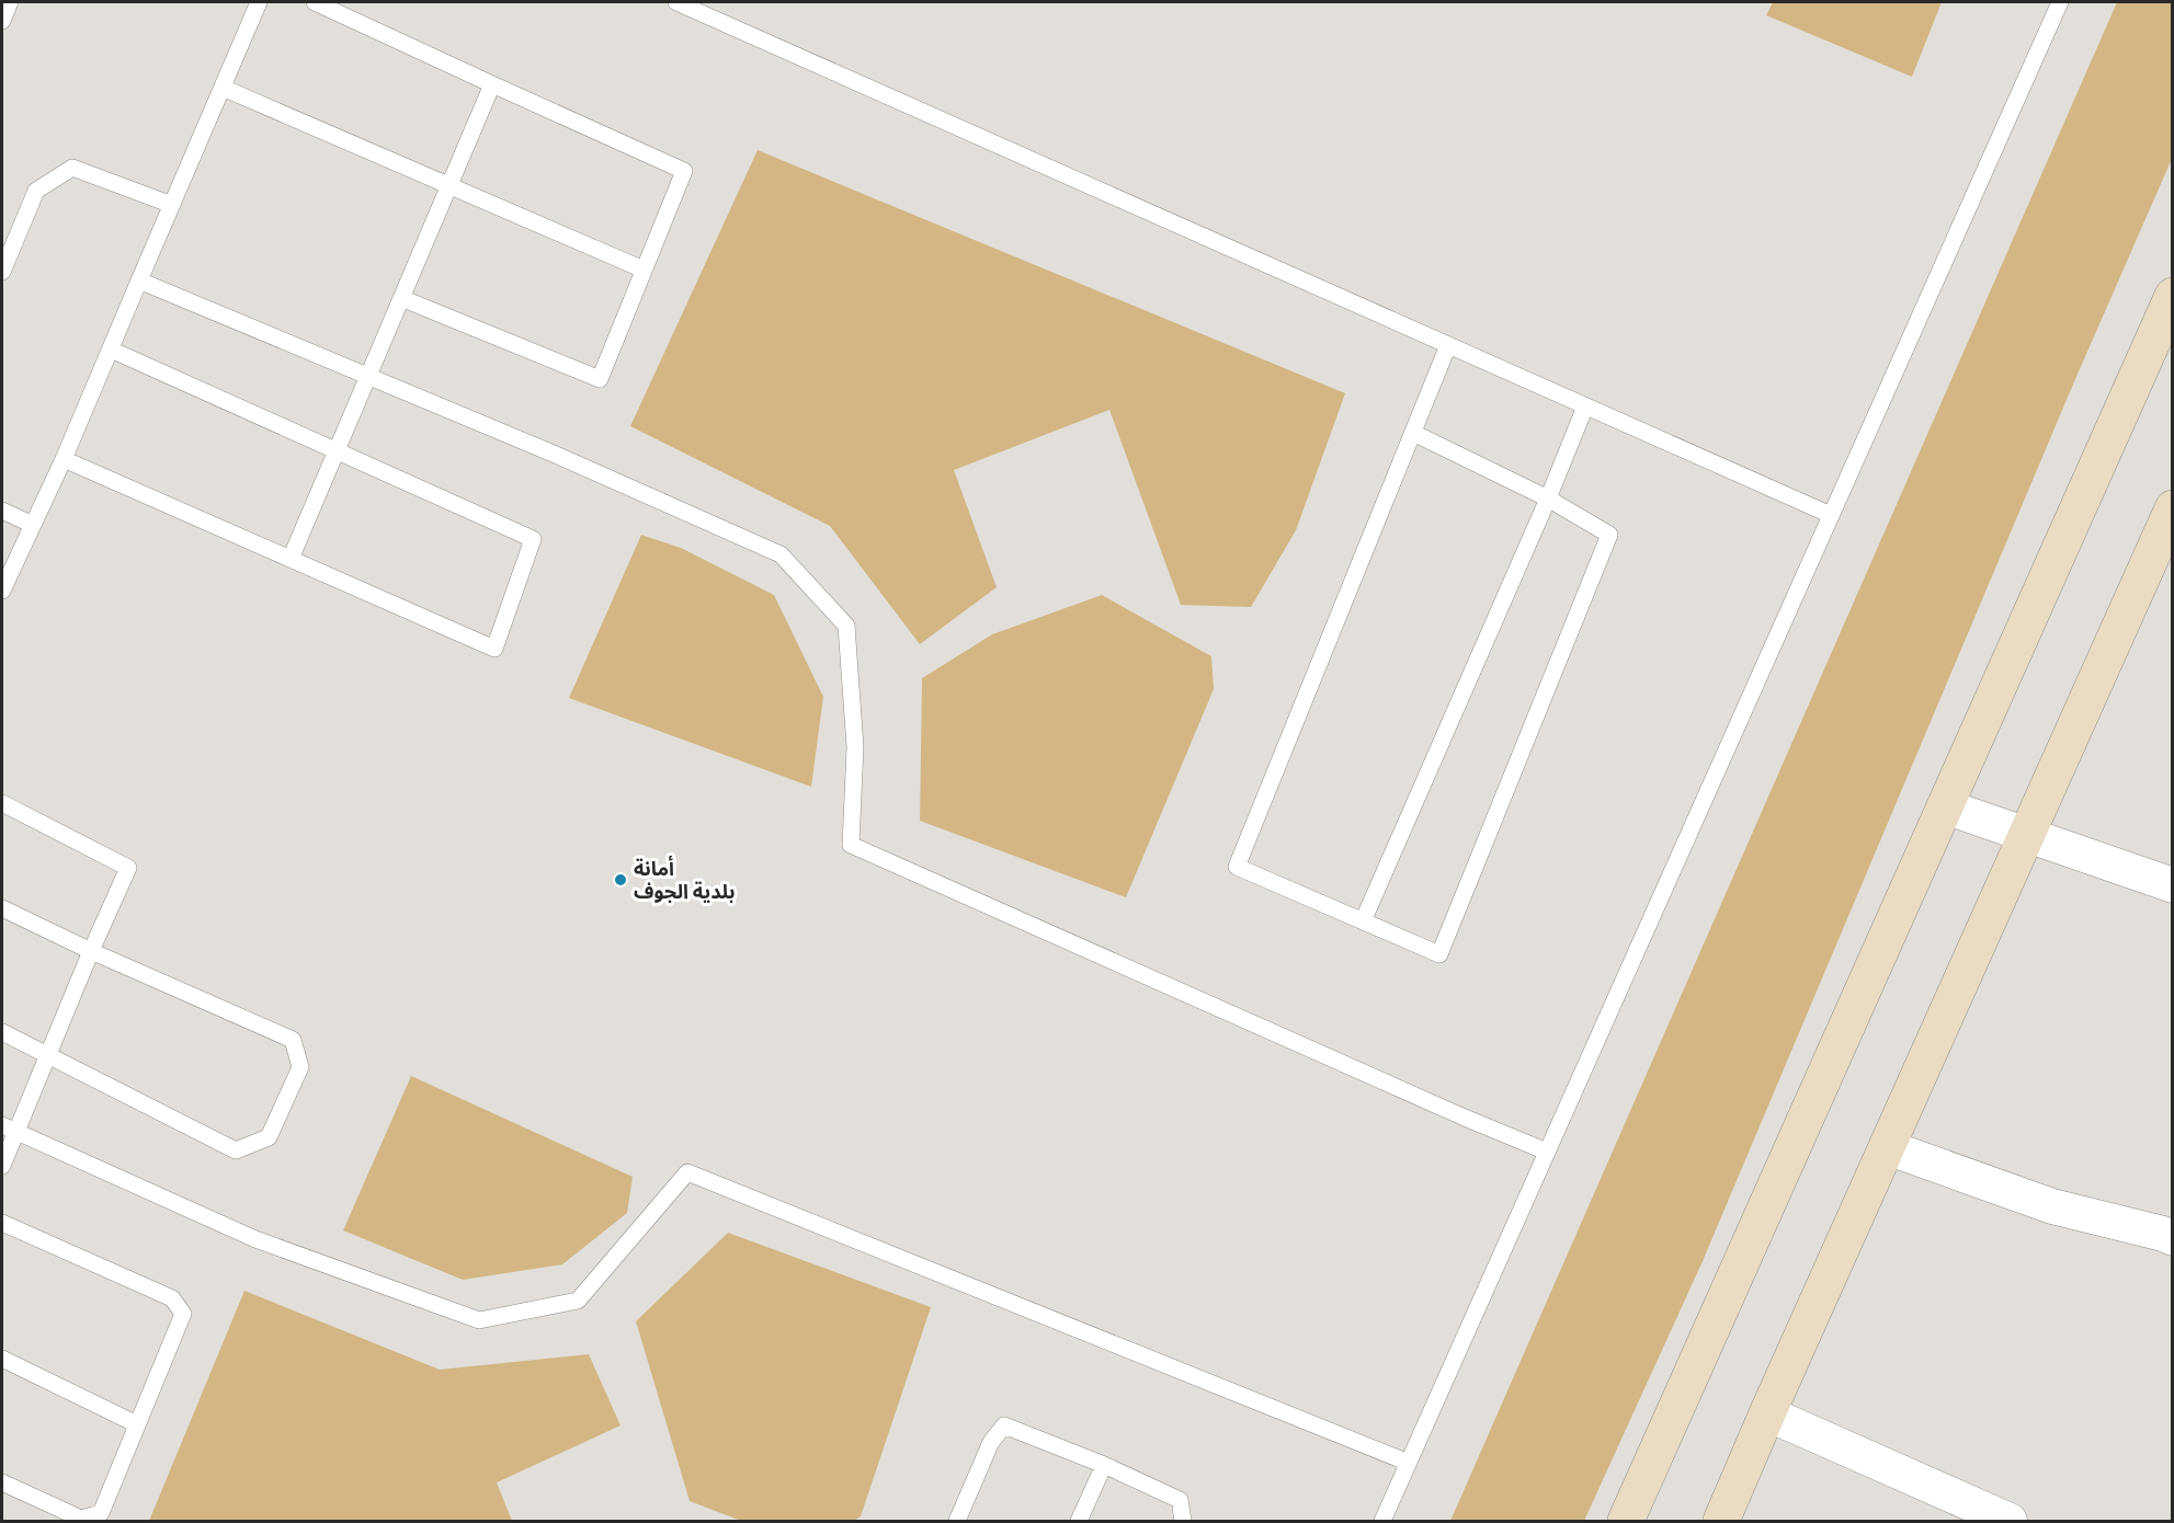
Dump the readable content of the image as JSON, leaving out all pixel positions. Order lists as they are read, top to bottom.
{
  "places": ["أمانة بلدية الجوف"]
}
